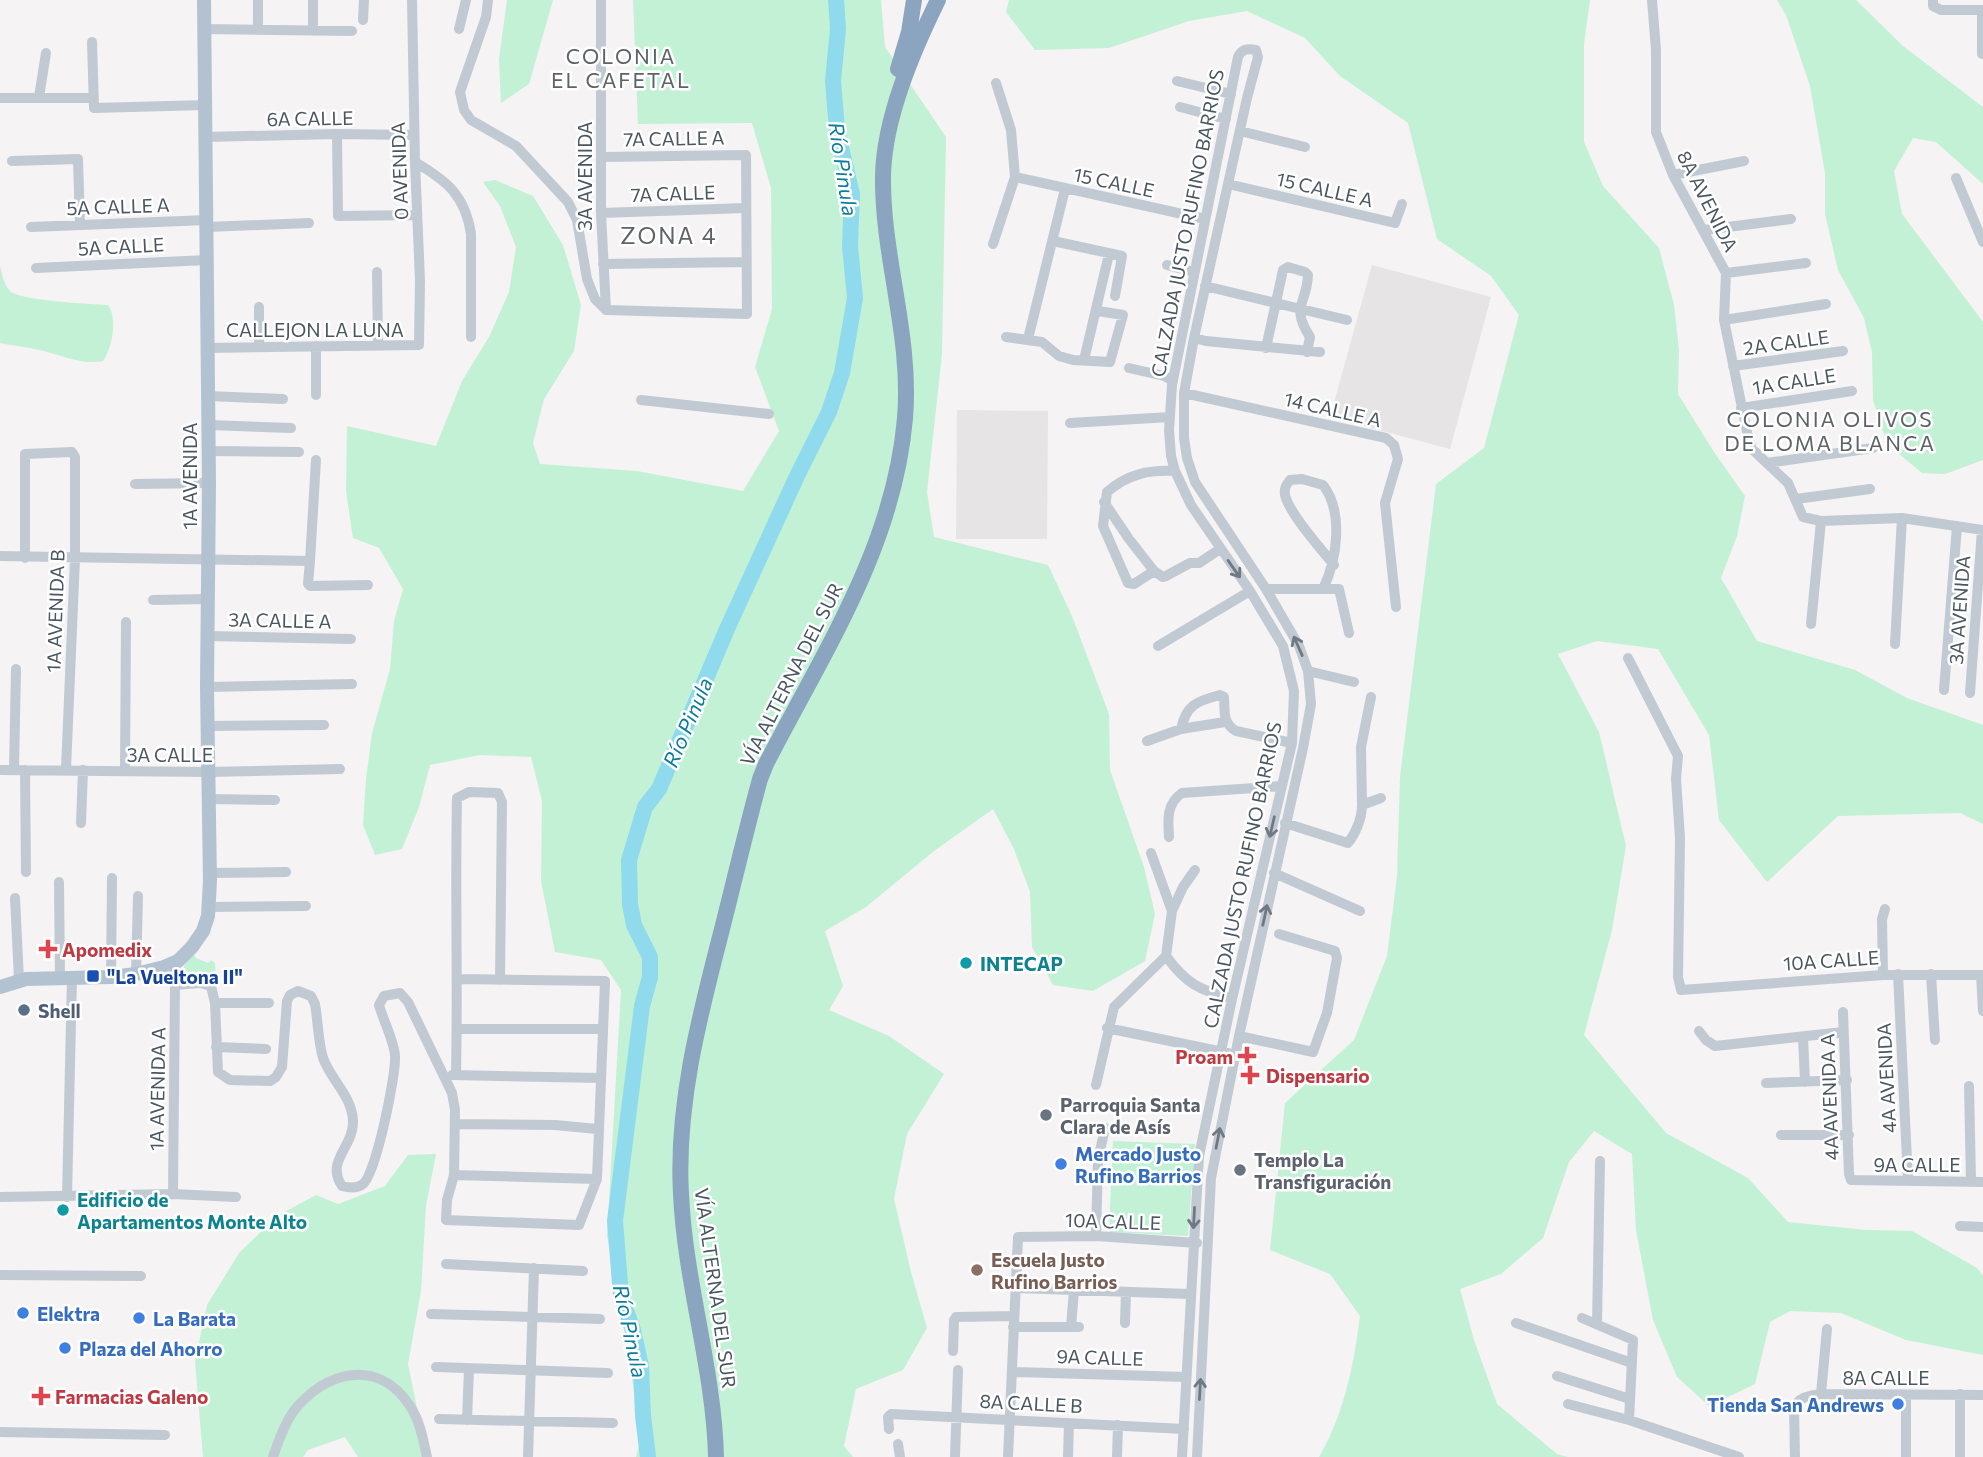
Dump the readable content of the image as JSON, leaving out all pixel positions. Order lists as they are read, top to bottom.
{
  "streets": {
    "highway": ["VÍA ALTERNA DEL SUR"],
    "main road": ["1A AVENIDA"],
    "street": [
      "6A CALLE",
      "7A CALLE A",
      "0 AVENIDA",
      "3A AVENIDA",
      "15 CALLE",
      "15 CALLE A",
      "7A CALLE",
      "8A AVENIDA",
      "5A CALLE A",
      "CALZADA JUSTO RUFINO BARRIOS",
      "5A CALLE",
      "CALLEJON LA LUNA",
      "2A CALLE",
      "1A CALLE",
      "14 CALLE A",
      "1A AVENIDA B",
      "3A CALLE A",
      "3A CALLE",
      "10A CALLE",
      "4A AVENIDA",
      "1A AVENIDA A",
      "4A AVENIDA A",
      "9A CALLE",
      "8A CALLE",
      "8A CALLE B"
    ]
  },
  "crossings": [
    ["6A CALLE", "0 AVENIDA"],
    ["6A CALLE", "1A AVENIDA"],
    ["7A CALLE A", "3A AVENIDA"],
    ["7A CALLE A", "7A CALLE"],
    ["0 AVENIDA", "CALLEJON LA LUNA"],
    ["3A AVENIDA", "7A CALLE"],
    ["15 CALLE", "CALZADA JUSTO RUFINO BARRIOS"],
    ["15 CALLE A", "CALZADA JUSTO RUFINO BARRIOS"],
    ["8A AVENIDA", "2A CALLE"],
    ["8A AVENIDA", "1A CALLE"],
    ["5A CALLE A", "1A AVENIDA"],
    ["CALZADA JUSTO RUFINO BARRIOS", "14 CALLE A"],
    ["CALZADA JUSTO RUFINO BARRIOS", "10A CALLE"],
    ["CALZADA JUSTO RUFINO BARRIOS", "9A CALLE"],
    ["CALZADA JUSTO RUFINO BARRIOS", "8A CALLE B"],
    ["5A CALLE", "1A AVENIDA"],
    ["CALLEJON LA LUNA", "1A AVENIDA"],
    ["1A AVENIDA", "3A CALLE A"],
    ["1A AVENIDA", "3A CALLE"],
    ["1A AVENIDA B", "3A CALLE"],
    ["10A CALLE", "4A AVENIDA"],
    ["4A AVENIDA", "9A CALLE"],
    ["4A AVENIDA A", "9A CALLE"]
  ],
  "districts": ["COLONIA EL CAFETAL", "ZONA 4", "COLONIA OLIVOS DE LOMA BLANCA"],
  "water": ["Río Pinula"],
  "places": {
    "health": [
      "Apomedix",
      "Proam",
      "Dispensario",
      "Farmacias Galeno"
    ],
    "other": [
      "INTECAP",
      "Shell",
      "Parroquia Santa Clara de Asís",
      "Mercado Justo Rufino Barrios",
      "Templo La Transfiguración",
      "Edificio de Apartamentos Monte Alto",
      "Escuela Justo Rufino Barrios",
      "Elektra",
      "La Barata",
      "Plaza del Ahorro",
      "Tienda San Andrews"
    ],
    "transit": ["\"La Vueltona II\""]
  }
}
